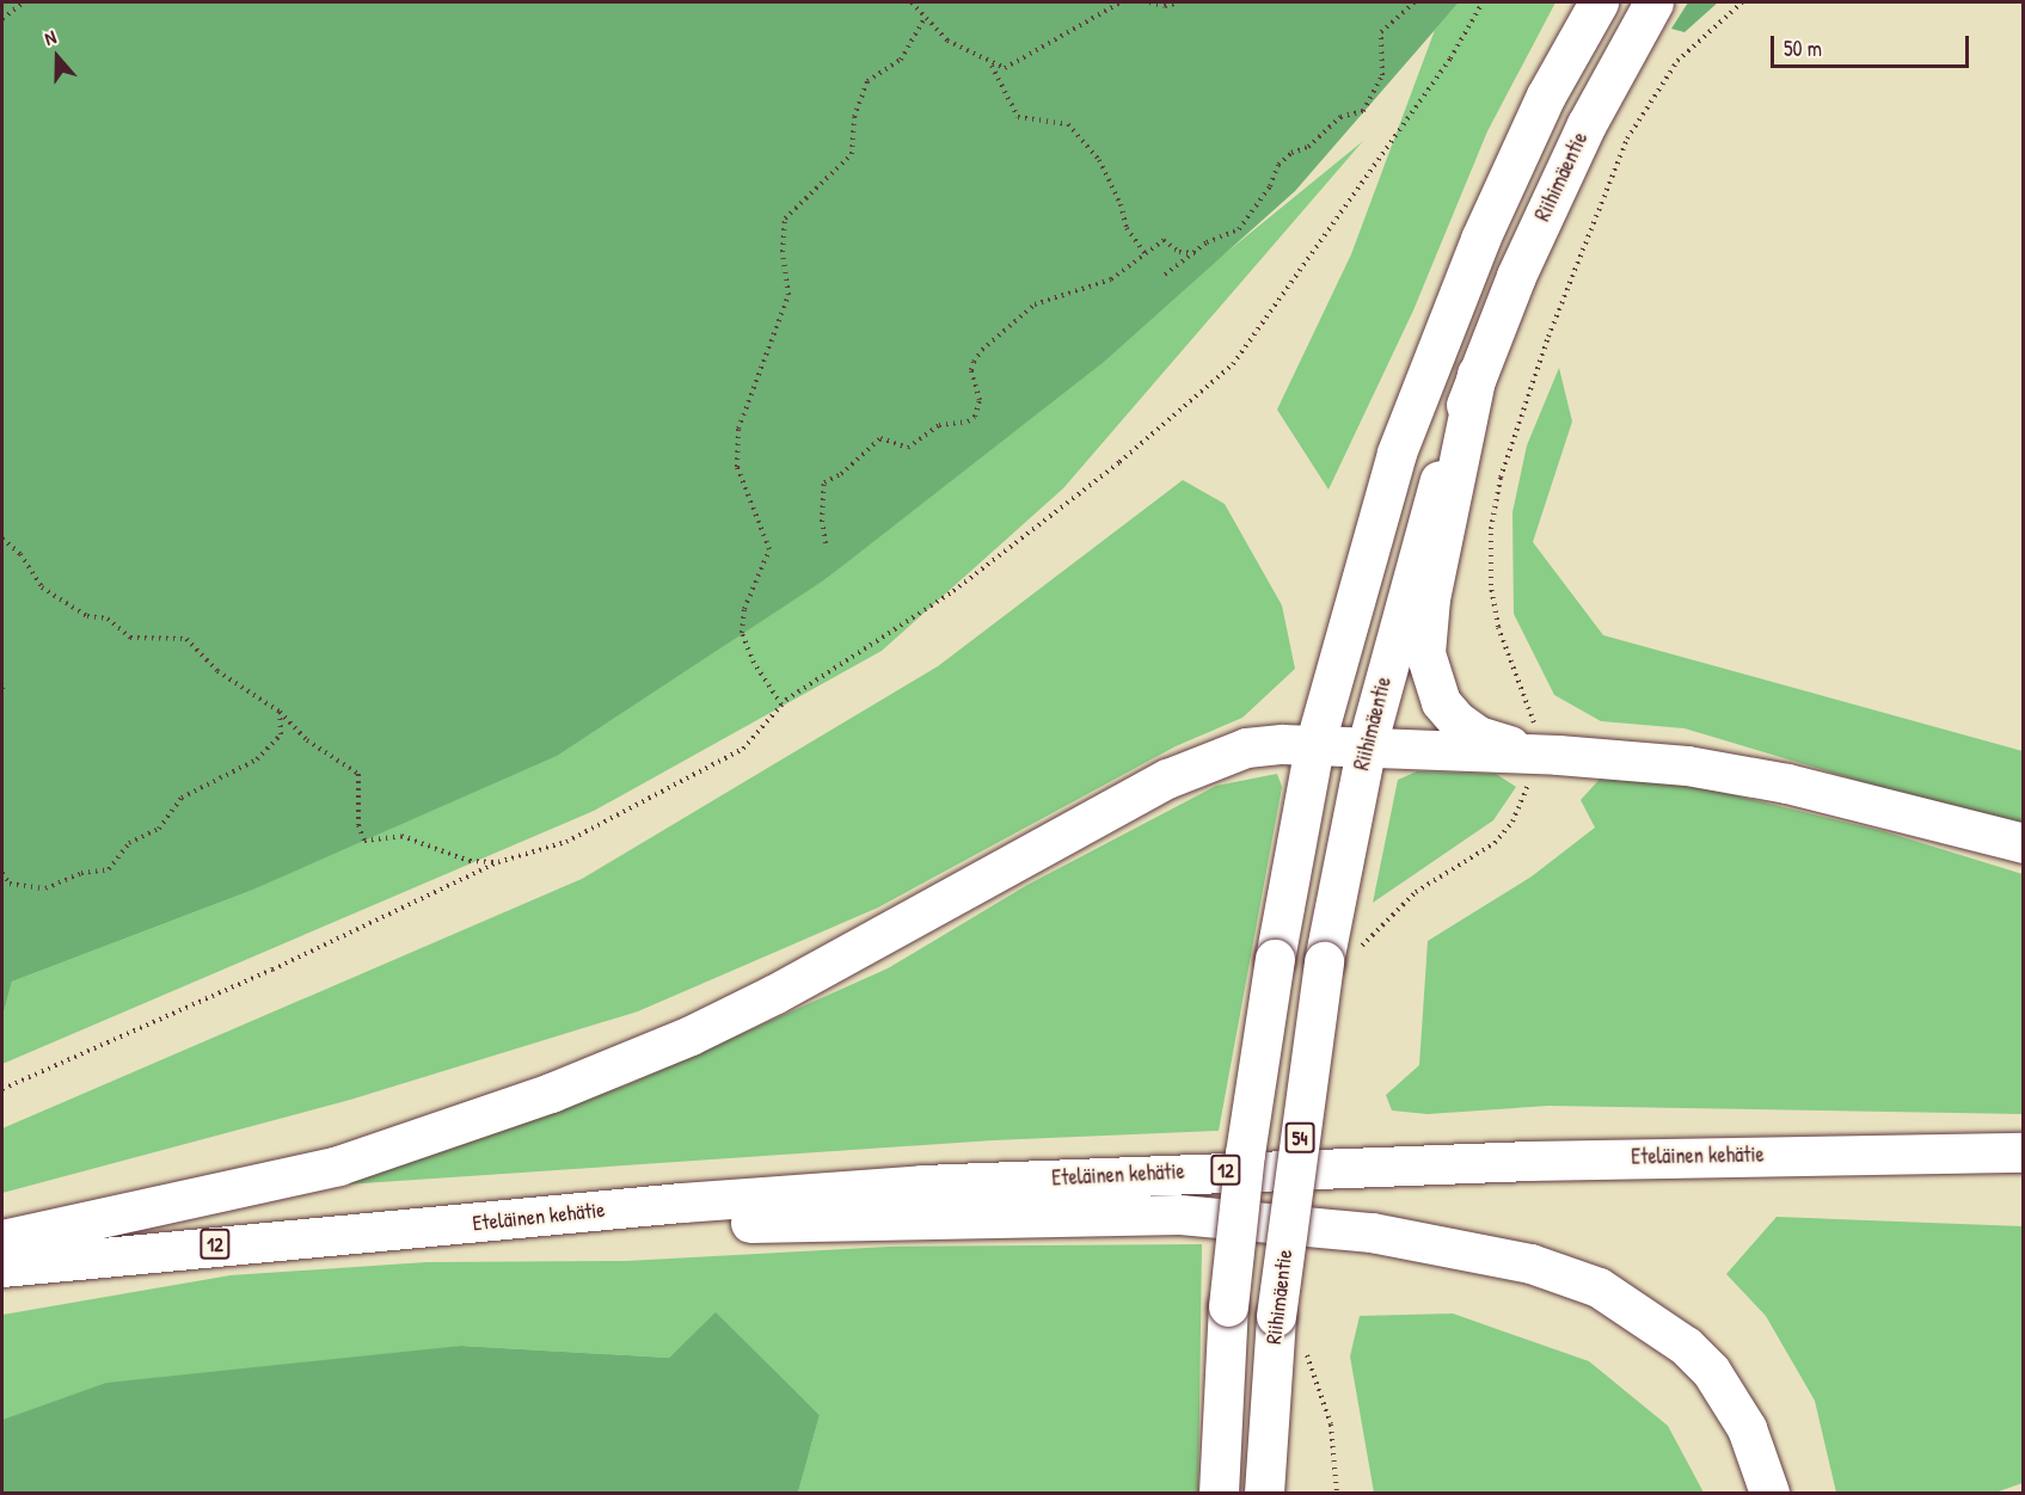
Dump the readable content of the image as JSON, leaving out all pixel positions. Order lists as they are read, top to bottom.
{
  "streets": {
    "main road": [
      "Riihimäentie",
      "54",
      "Eteläinen kehätie",
      "12"
    ]
  },
  "crossings": [
    ["Eteläinen kehätie", "12"]
  ],
  "scale_bar": "50 m",
  "north": "top"
}
